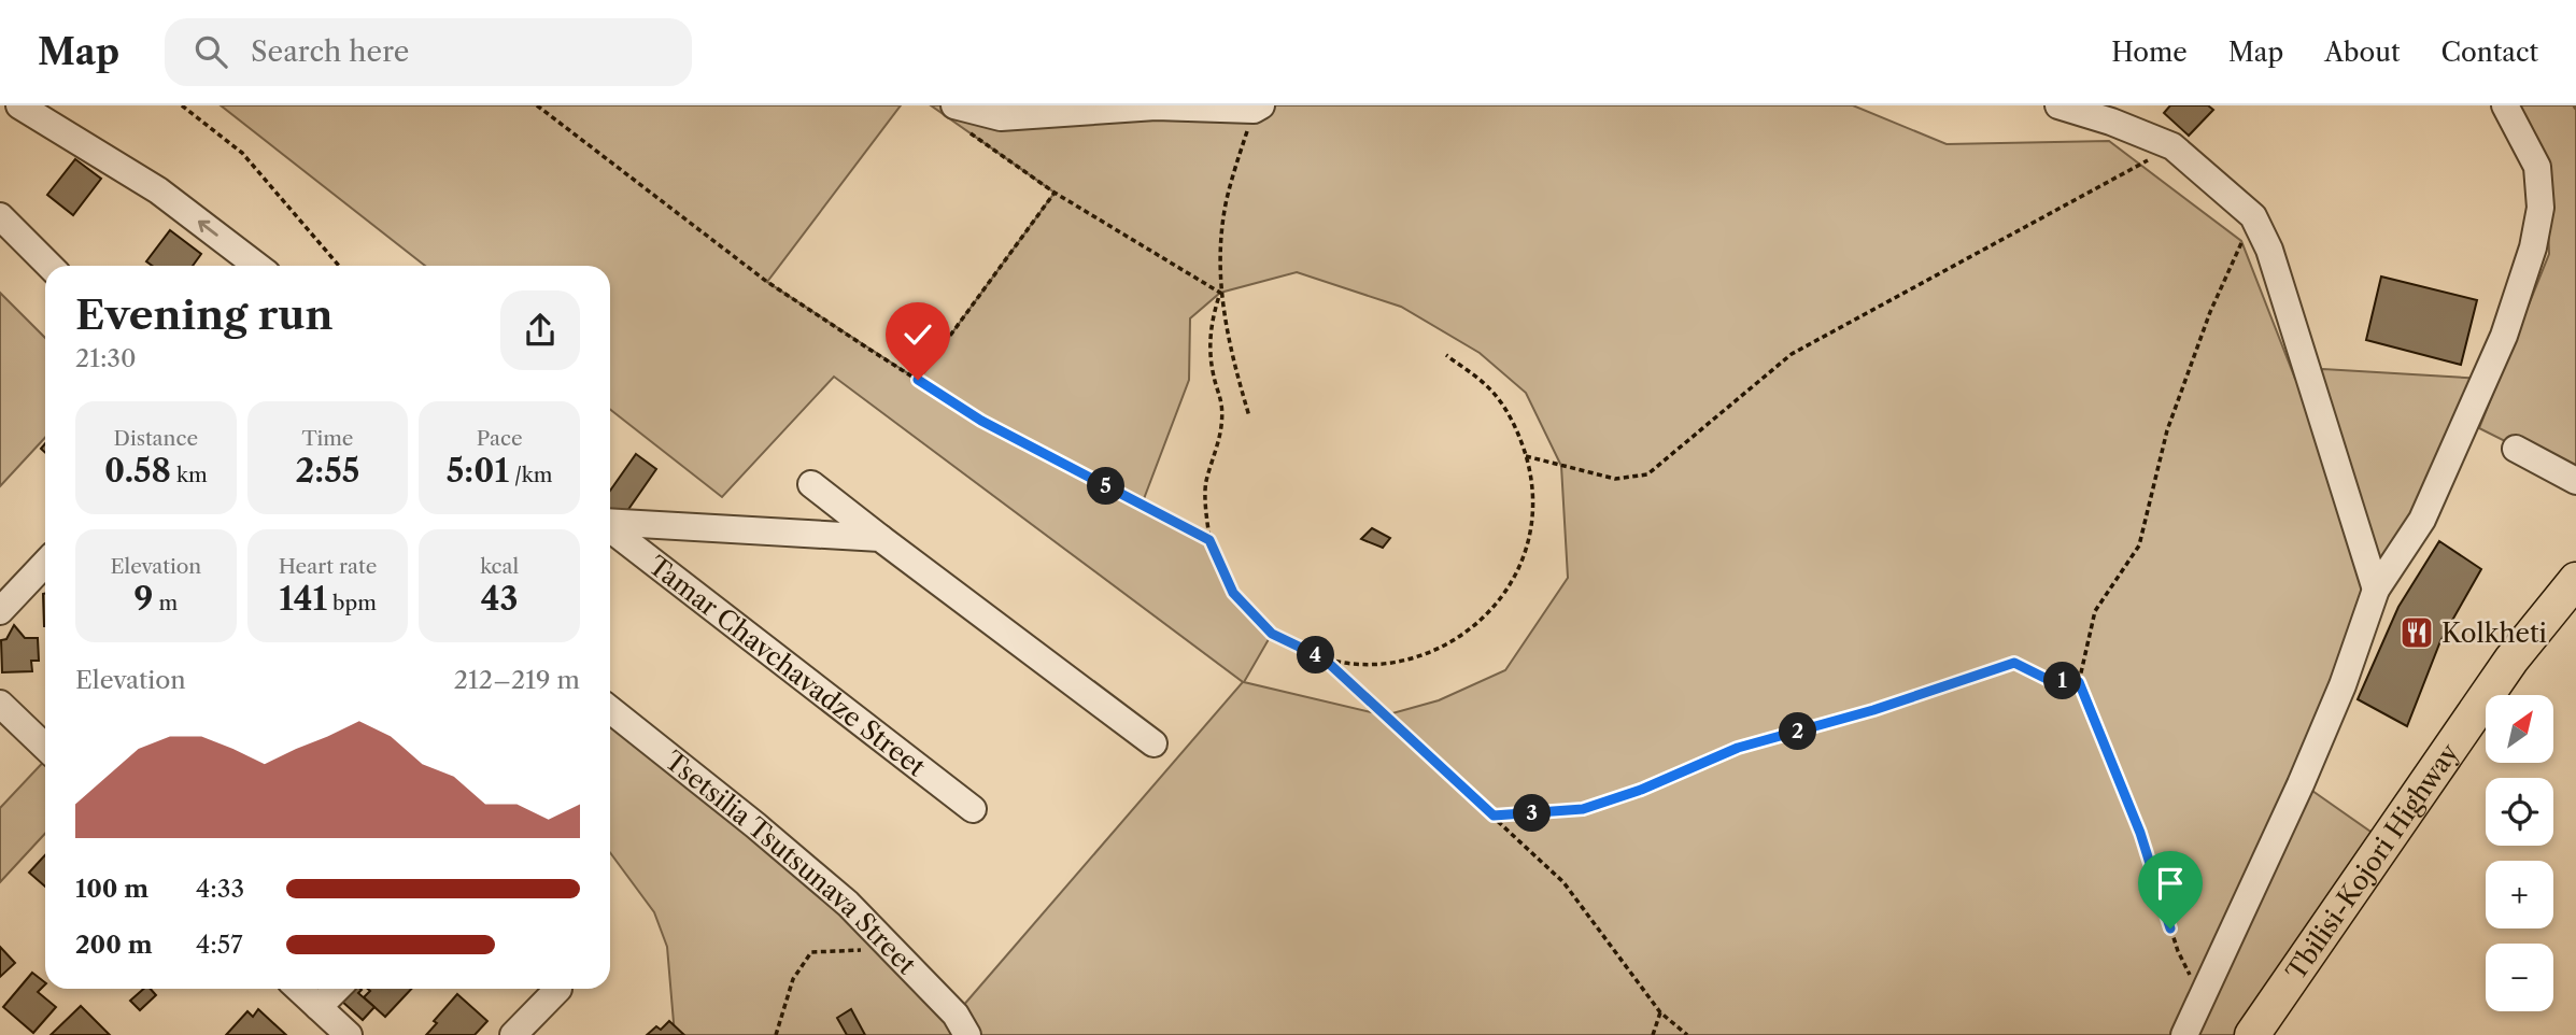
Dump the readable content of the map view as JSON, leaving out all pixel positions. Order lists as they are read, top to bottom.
{
  "streets": {
    "main road": ["Tbilisi-Kojori Highway"],
    "street": ["Tamar Chavchavadze Street", "Tsetsilia Tsutsunava Street"]
  },
  "places": {
    "restaurant": ["Kolkheti"]
  },
  "north": "top right",
  "page": {
    "header": "Map",
    "search": "Search here",
    "nav": [
      "Home",
      "Map",
      "About",
      "Contact"
    ],
    "heading": ["Evening run", "21:30"],
    "stats": [
      ["Distance", "0.58 km"],
      ["Time", "2:55"],
      ["Pace", "5:01 /km"],
      ["Elevation", "9 m"],
      ["Heart rate", "141 bpm"],
      ["kcal", "43"]
    ],
    "pins": [
      "5",
      "4",
      "1",
      "2",
      "3"
    ],
    "chart": ["Elevation", "212–219 m"],
    "map_buttons": ["+", "−"],
    "list": [
      {
        "name": "100 m",
        "note": "4:33"
      },
      {
        "name": "200 m",
        "note": "4:57"
      }
    ]
  }
}
